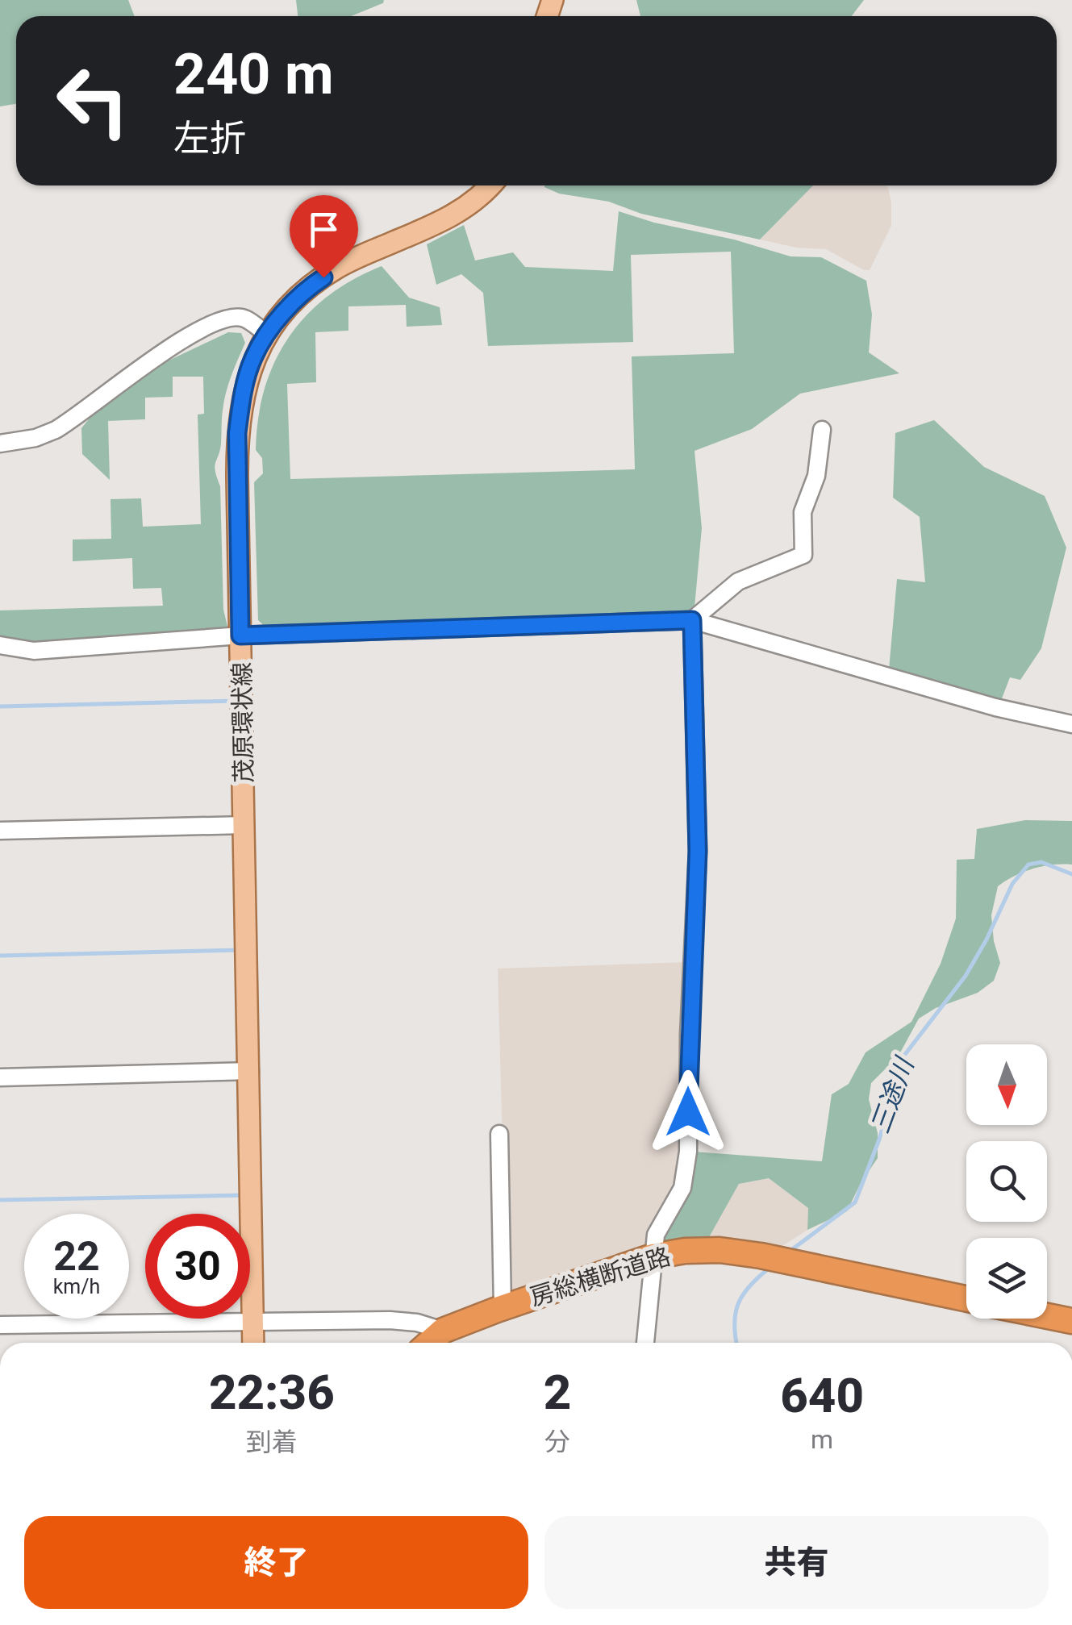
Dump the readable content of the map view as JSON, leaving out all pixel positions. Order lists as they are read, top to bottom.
{
  "streets": {
    "highway": ["房総横断道路"],
    "main road": ["茂原環状線"]
  },
  "water": ["三途川"],
  "north": "bottom",
  "page": {
    "turn": ["240 m", "左折"],
    "speed": "22 km/h",
    "limit": "30",
    "eta": [
      "22:36",
      "到着",
      "2",
      "分",
      "640",
      "m"
    ],
    "buttons": ["終了", "共有"]
  }
}
